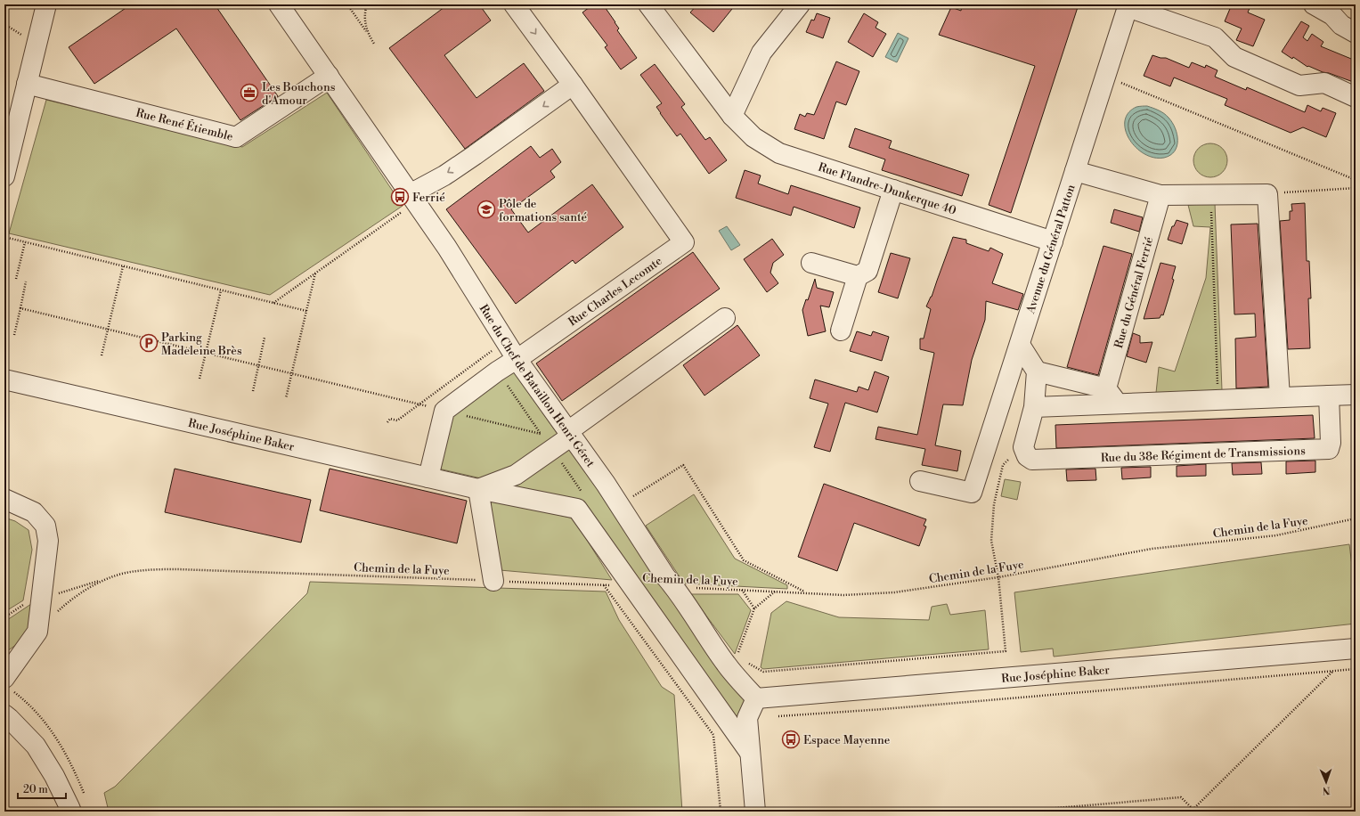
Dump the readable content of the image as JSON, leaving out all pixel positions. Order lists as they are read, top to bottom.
{
  "streets": {
    "street": [
      "Rue René Étiemble",
      "Rue Flandre-Dunkerque 40",
      "Avenue du Général Patton",
      "Rue Charles Lecomte",
      "Rue du Général Ferrié",
      "Rue du Chef de Bataillon Henri Géret",
      "Rue Joséphine Baker",
      "Rue du 38e Régiment de Transmissions"
    ],
    "path": ["Chemin de la Fuye"]
  },
  "crossings": [
    ["Rue René Étiemble", "Rue du Chef de Bataillon Henri Géret"],
    ["Rue Flandre-Dunkerque 40", "Avenue du Général Patton"],
    ["Rue Charles Lecomte", "Rue du Chef de Bataillon Henri Géret"],
    ["Rue du Chef de Bataillon Henri Géret", "Rue Joséphine Baker"],
    ["Rue du Chef de Bataillon Henri Géret", "Chemin de la Fuye"],
    ["Rue Joséphine Baker", "Chemin de la Fuye"]
  ],
  "places": {
    "office": ["Les Bouchons d'Amour"],
    "bus stop": ["Ferrié", "Espace Mayenne"],
    "school or university": ["Pôle de formations santé"],
    "parking": ["Parking Madeleine Brès"]
  },
  "scale_bar": "20 m",
  "north": "bottom"
}
